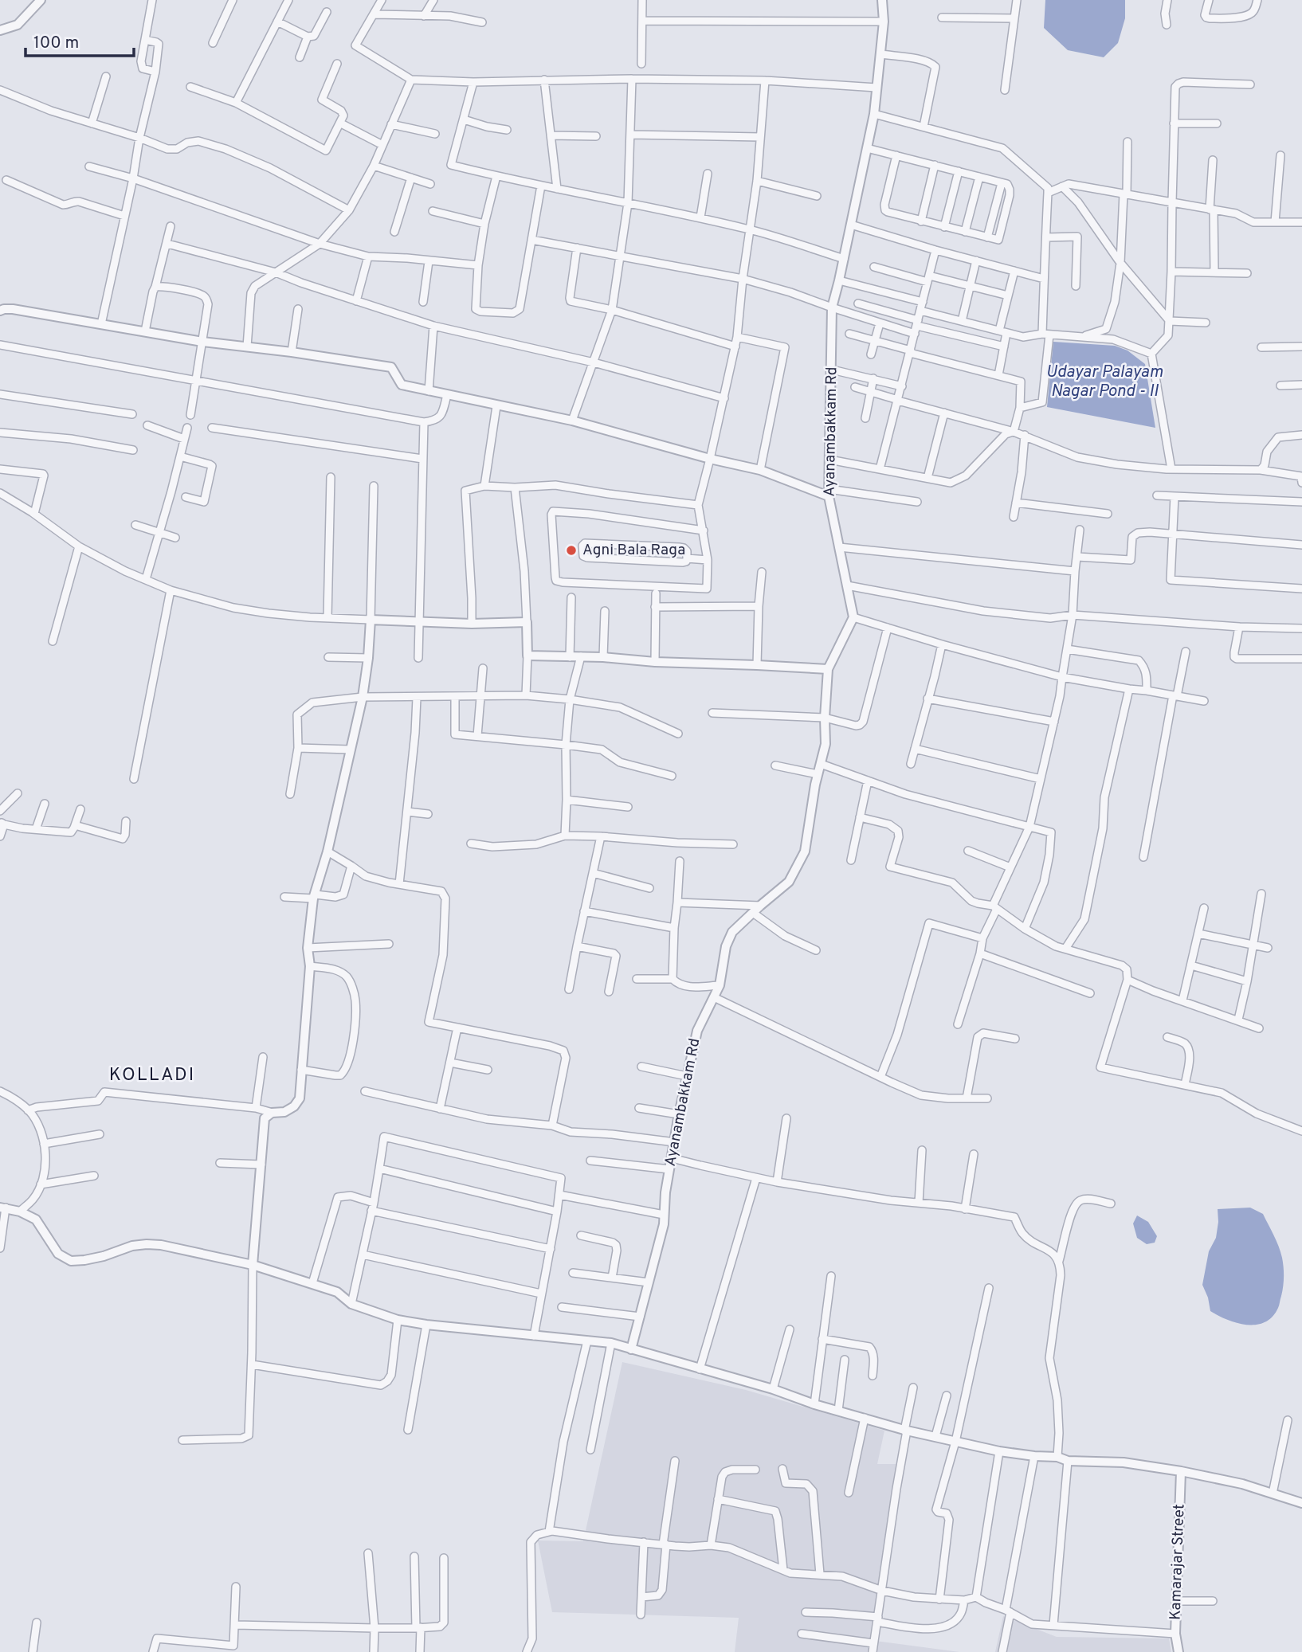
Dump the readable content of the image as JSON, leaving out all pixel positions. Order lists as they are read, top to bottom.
{
  "streets": {
    "street": ["Ayanambakkam Rd", "Kamarajar Street"]
  },
  "districts": ["KOLLADI"],
  "water": ["Udayar Palayam Nagar Pond - II"],
  "places": ["Agni Bala Raga"],
  "scale_bar": "100 m"
}
